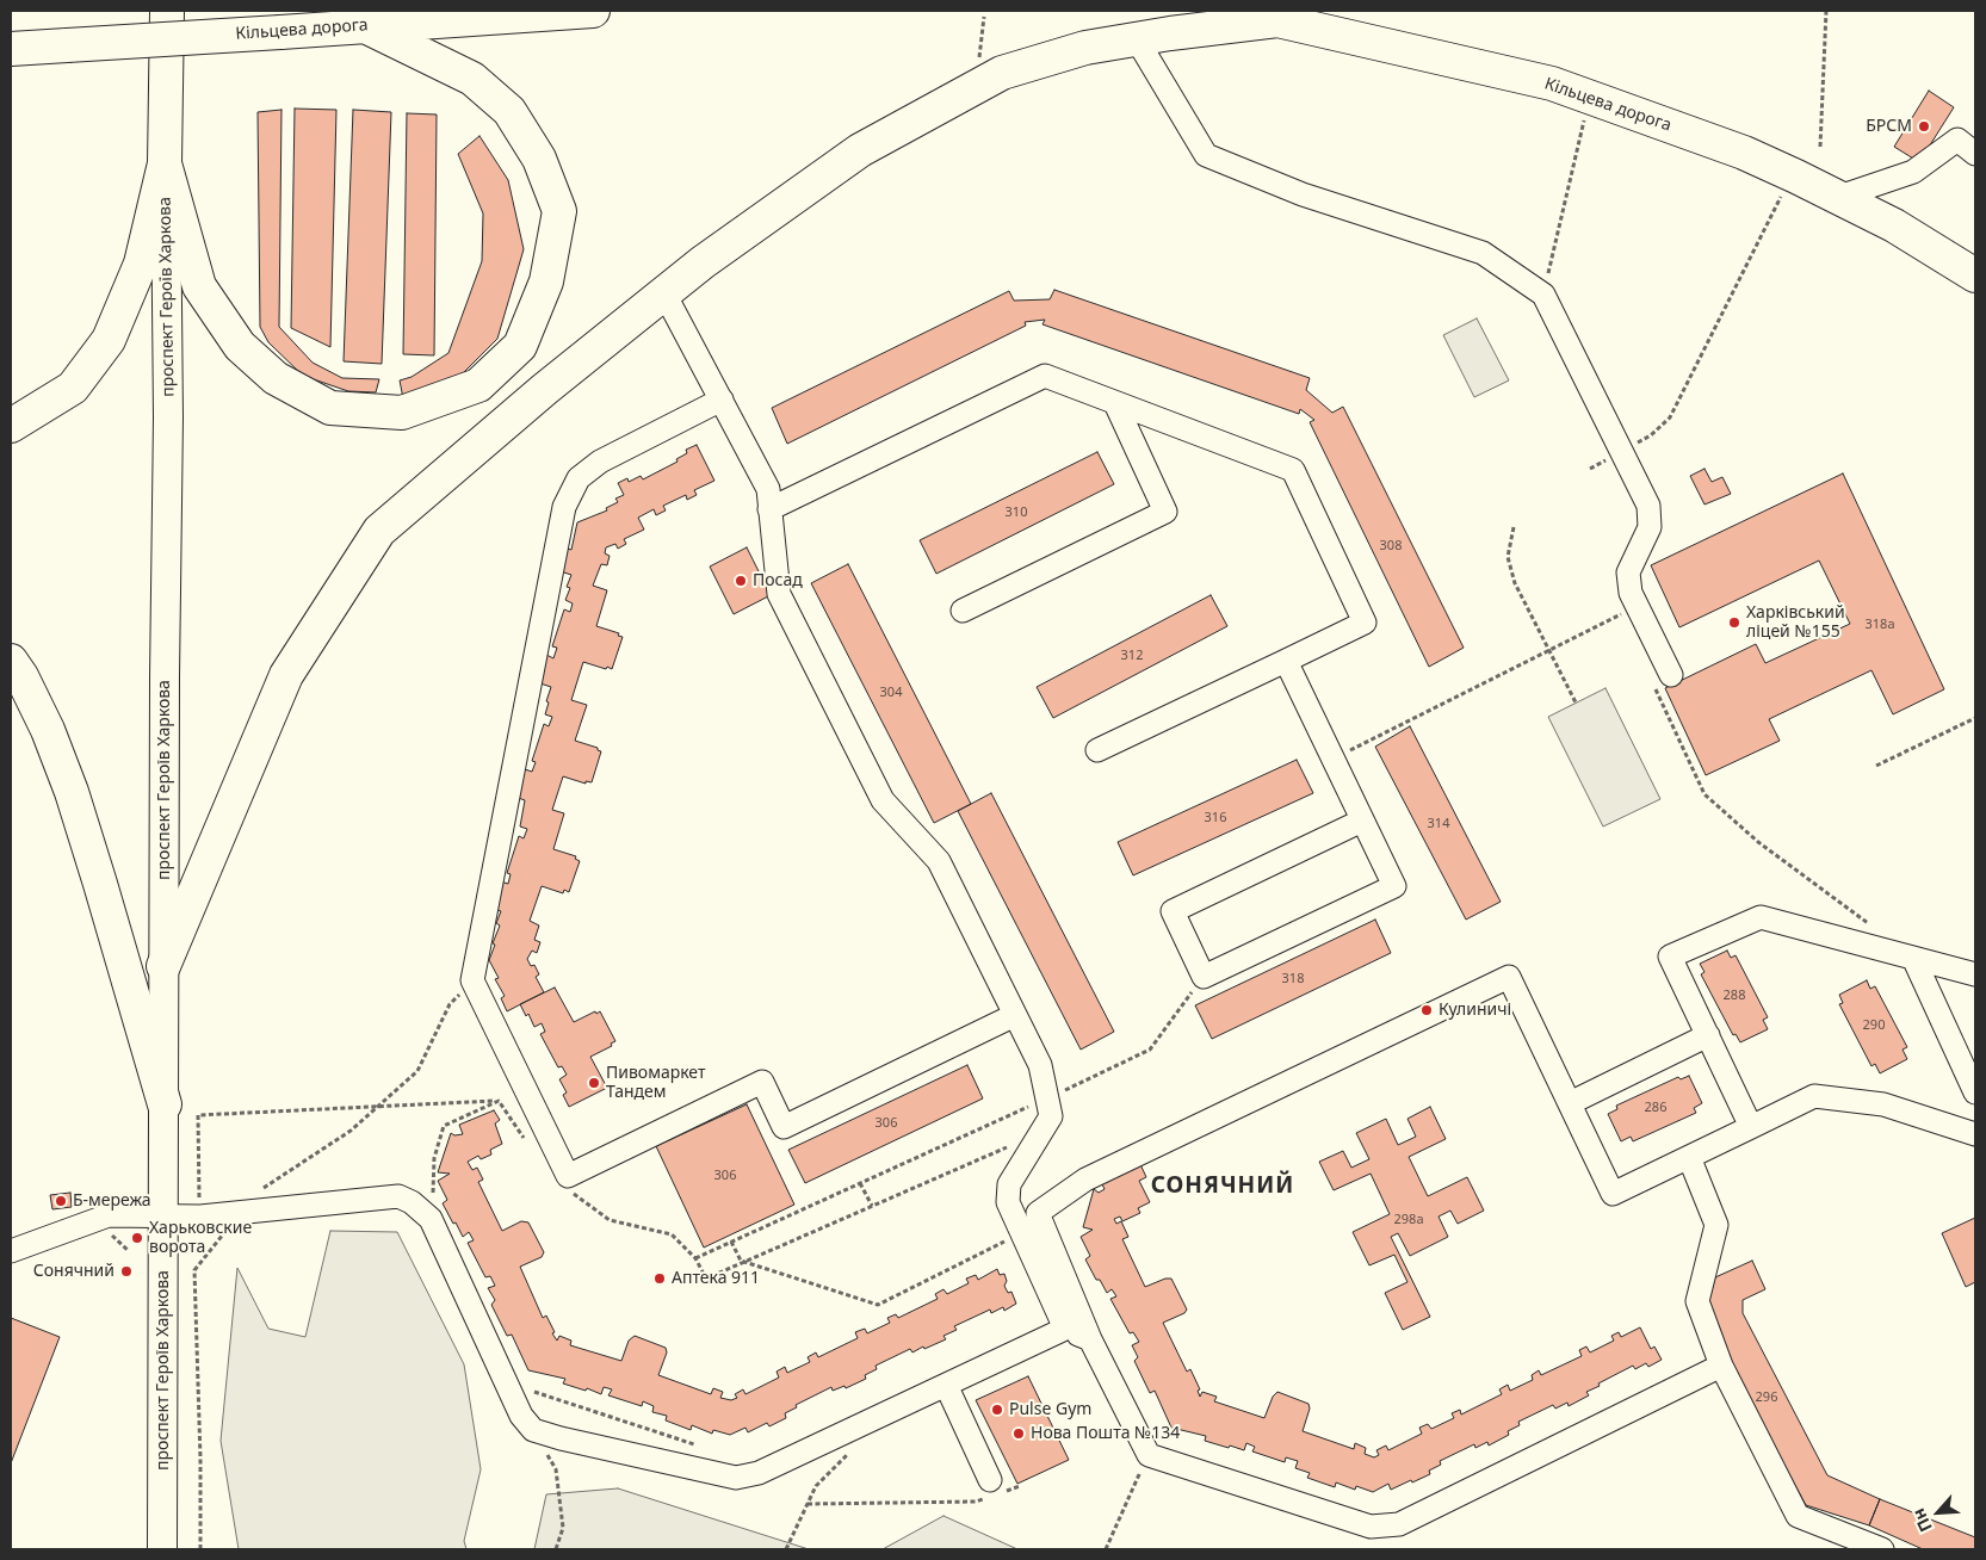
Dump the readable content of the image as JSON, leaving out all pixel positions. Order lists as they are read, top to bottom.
{
  "streets": {
    "highway": ["Кільцева дорога", "проспект Героїв Харкова"]
  },
  "districts": ["СОНЯЧНИЙ"],
  "places": [
    "БРСМ",
    "Посад",
    "Харківський ліцей №155",
    "Кулиничі",
    "Пивомаркет Тандем",
    "Б-мережа",
    "Харьковские ворота",
    "Сонячний",
    "Аптека 911",
    "Pulse Gym",
    "Нова Пошта №134"
  ],
  "house_numbers": [
    "310",
    "308",
    "318а",
    "312",
    "304",
    "316",
    "314",
    "318",
    "288",
    "290",
    "286",
    "306",
    "306",
    "298а",
    "296"
  ],
  "north": "bottom left"
}
